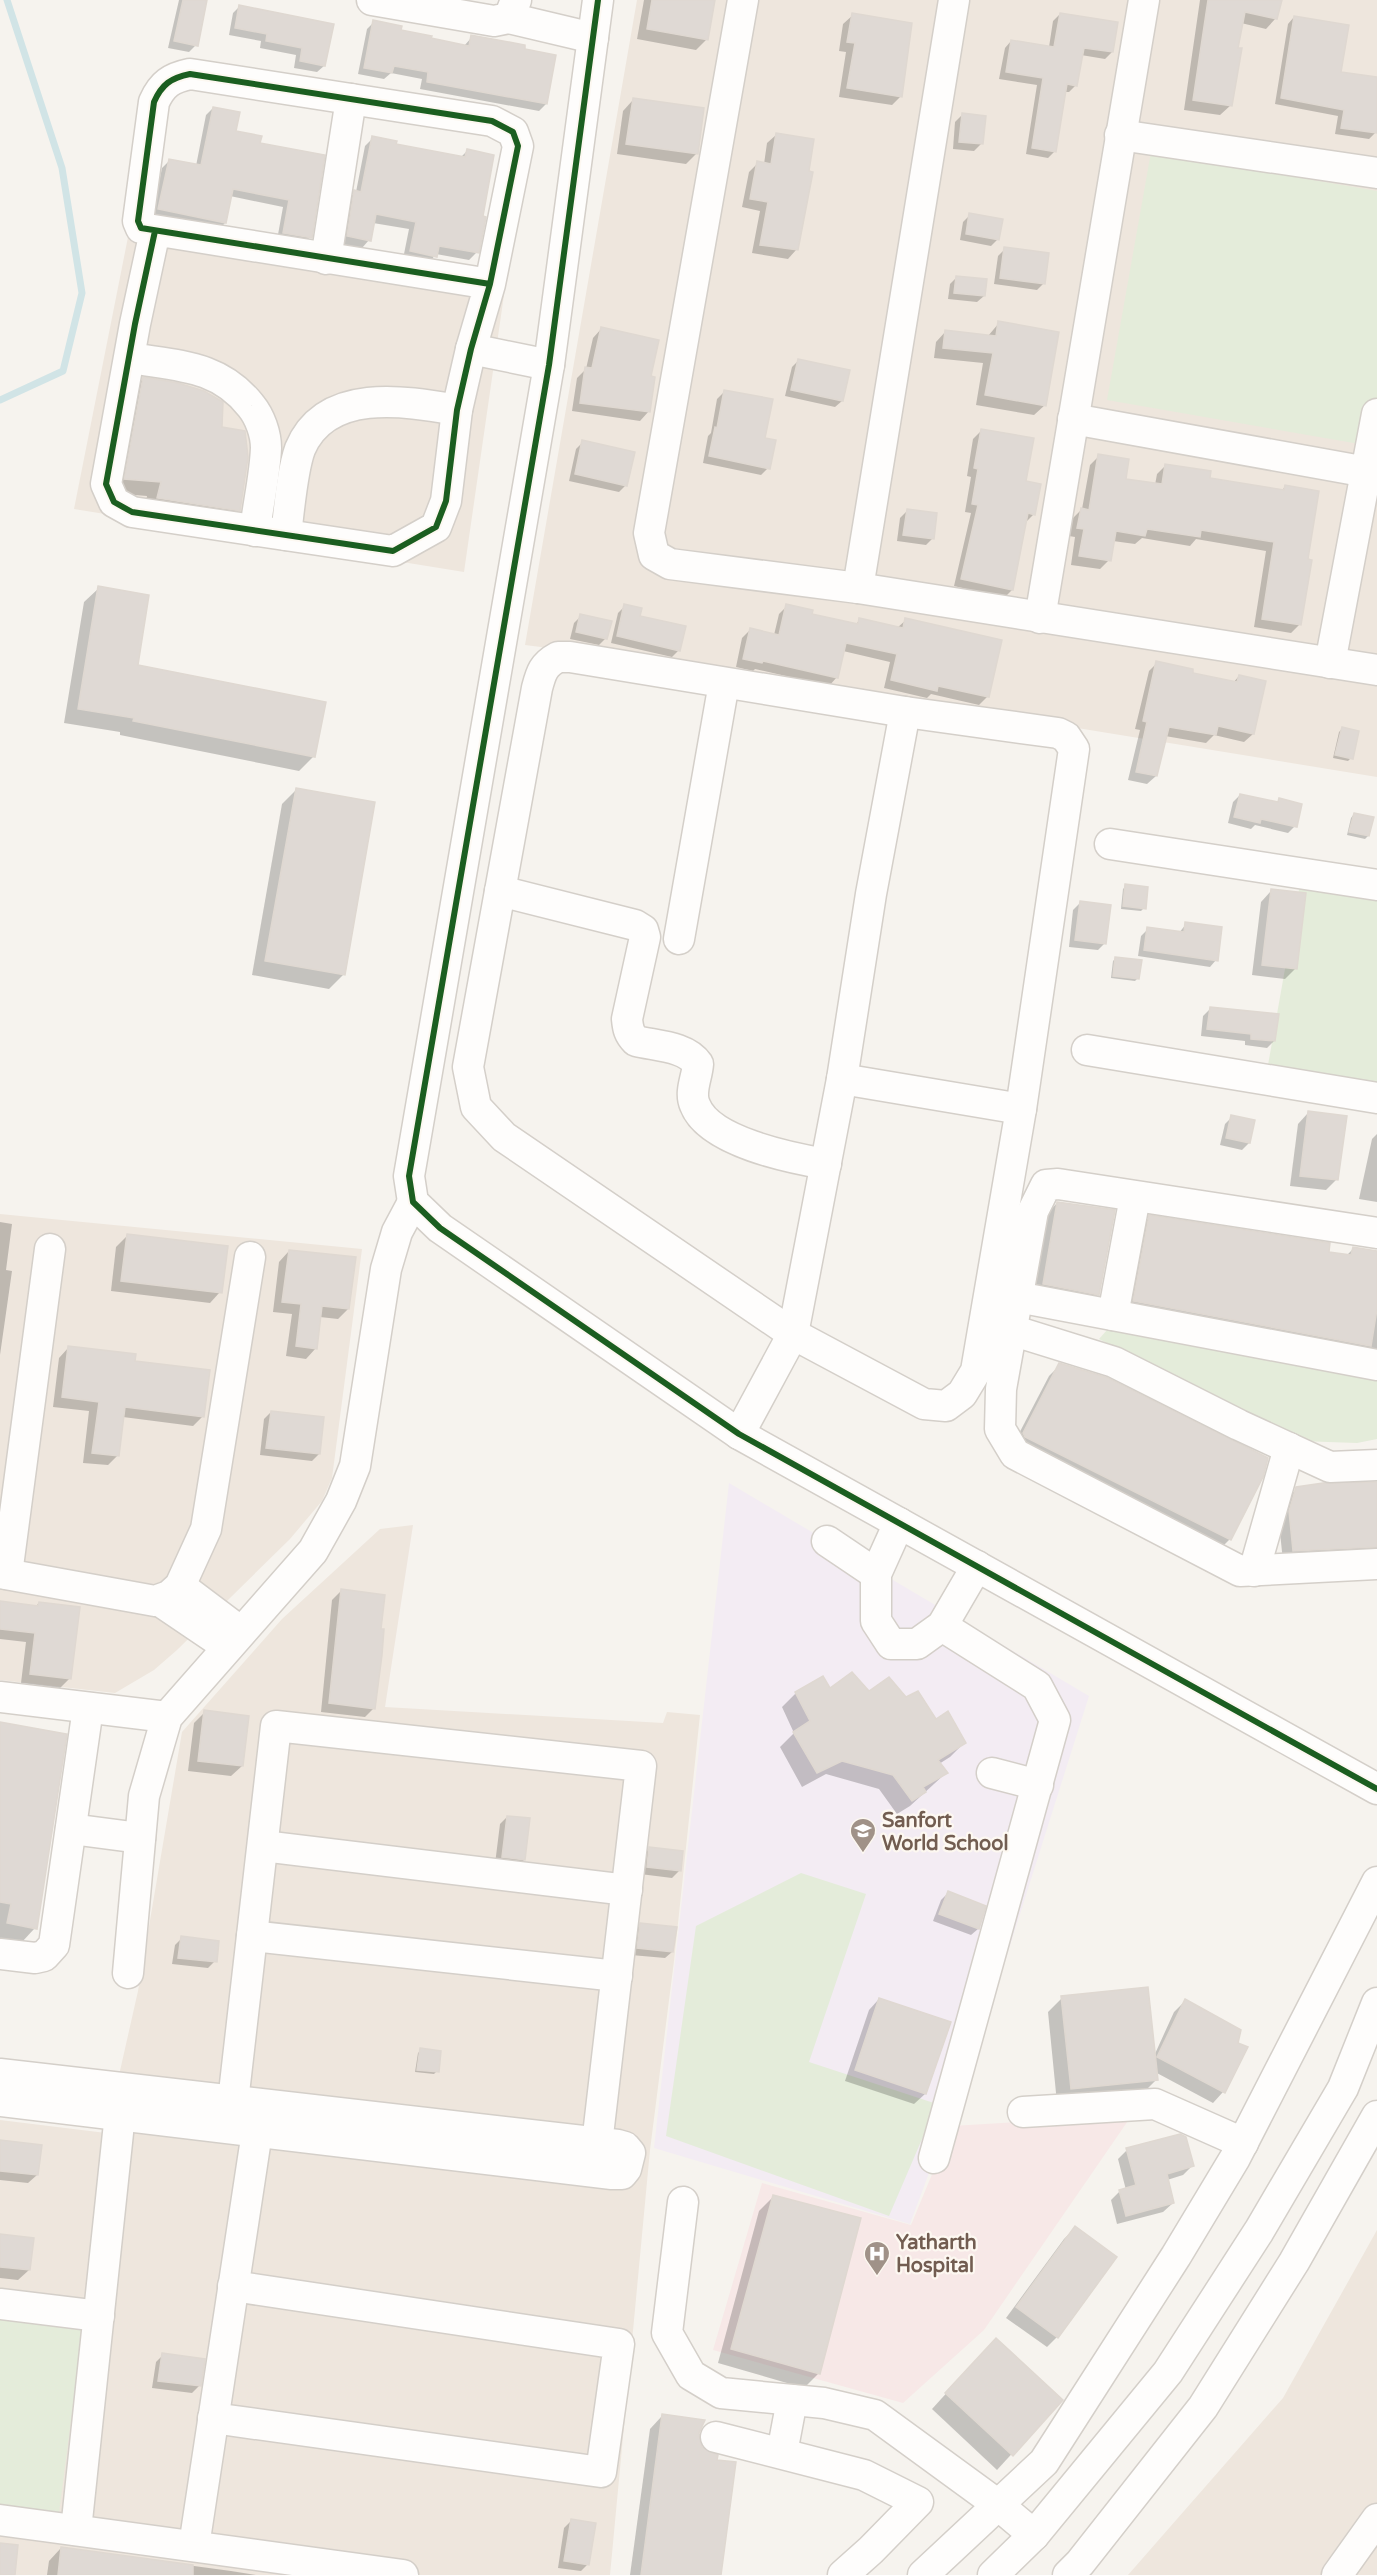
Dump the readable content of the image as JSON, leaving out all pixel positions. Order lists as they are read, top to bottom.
{
  "places": {
    "school or university": ["Sanfort World School"],
    "hospital": ["Yatharth Hospital"]
  }
}
